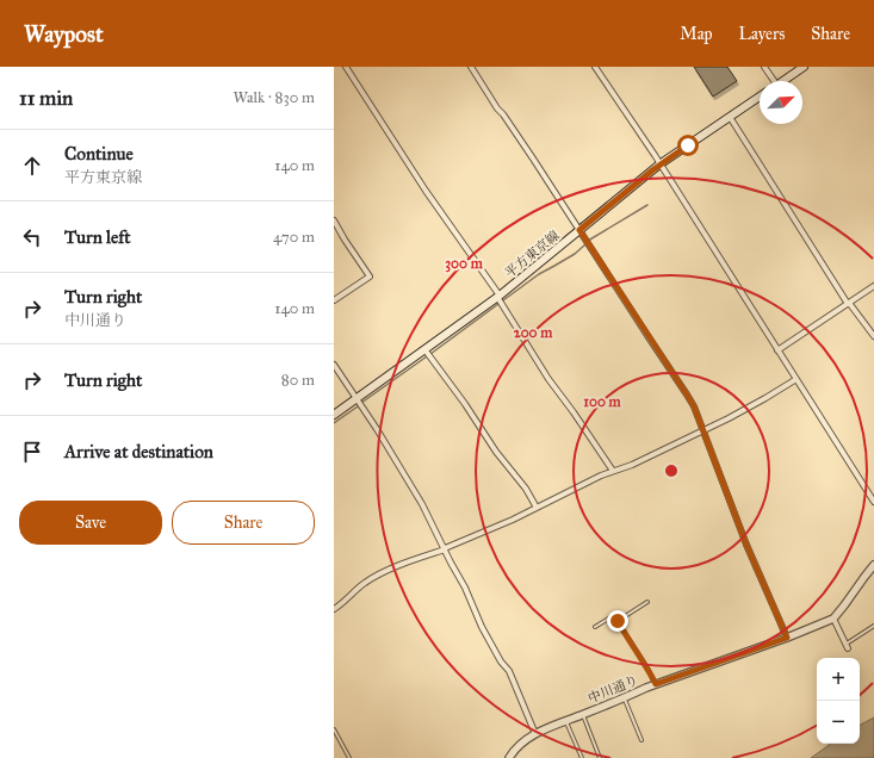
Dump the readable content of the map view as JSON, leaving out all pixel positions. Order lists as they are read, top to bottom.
{
  "streets": {
    "main road": ["平方東京線"],
    "street": ["中川通り"]
  },
  "north": "top right",
  "page": {
    "header": "Waypost",
    "nav": ["Map", "Layers", "Share"],
    "heading": ["11 min", "Walk · 830 m"],
    "list": [
      ["Continue", "平方東京線", "140 m"],
      ["Turn left", "470 m"],
      ["Turn right", "中川通り", "140 m"],
      ["Turn right", "80 m"],
      "Arrive at destination"
    ],
    "buttons": ["Save", "Share"],
    "map_buttons": ["+", "−"]
  },
  "rings": ["300 m", "200 m", "100 m"]
}
